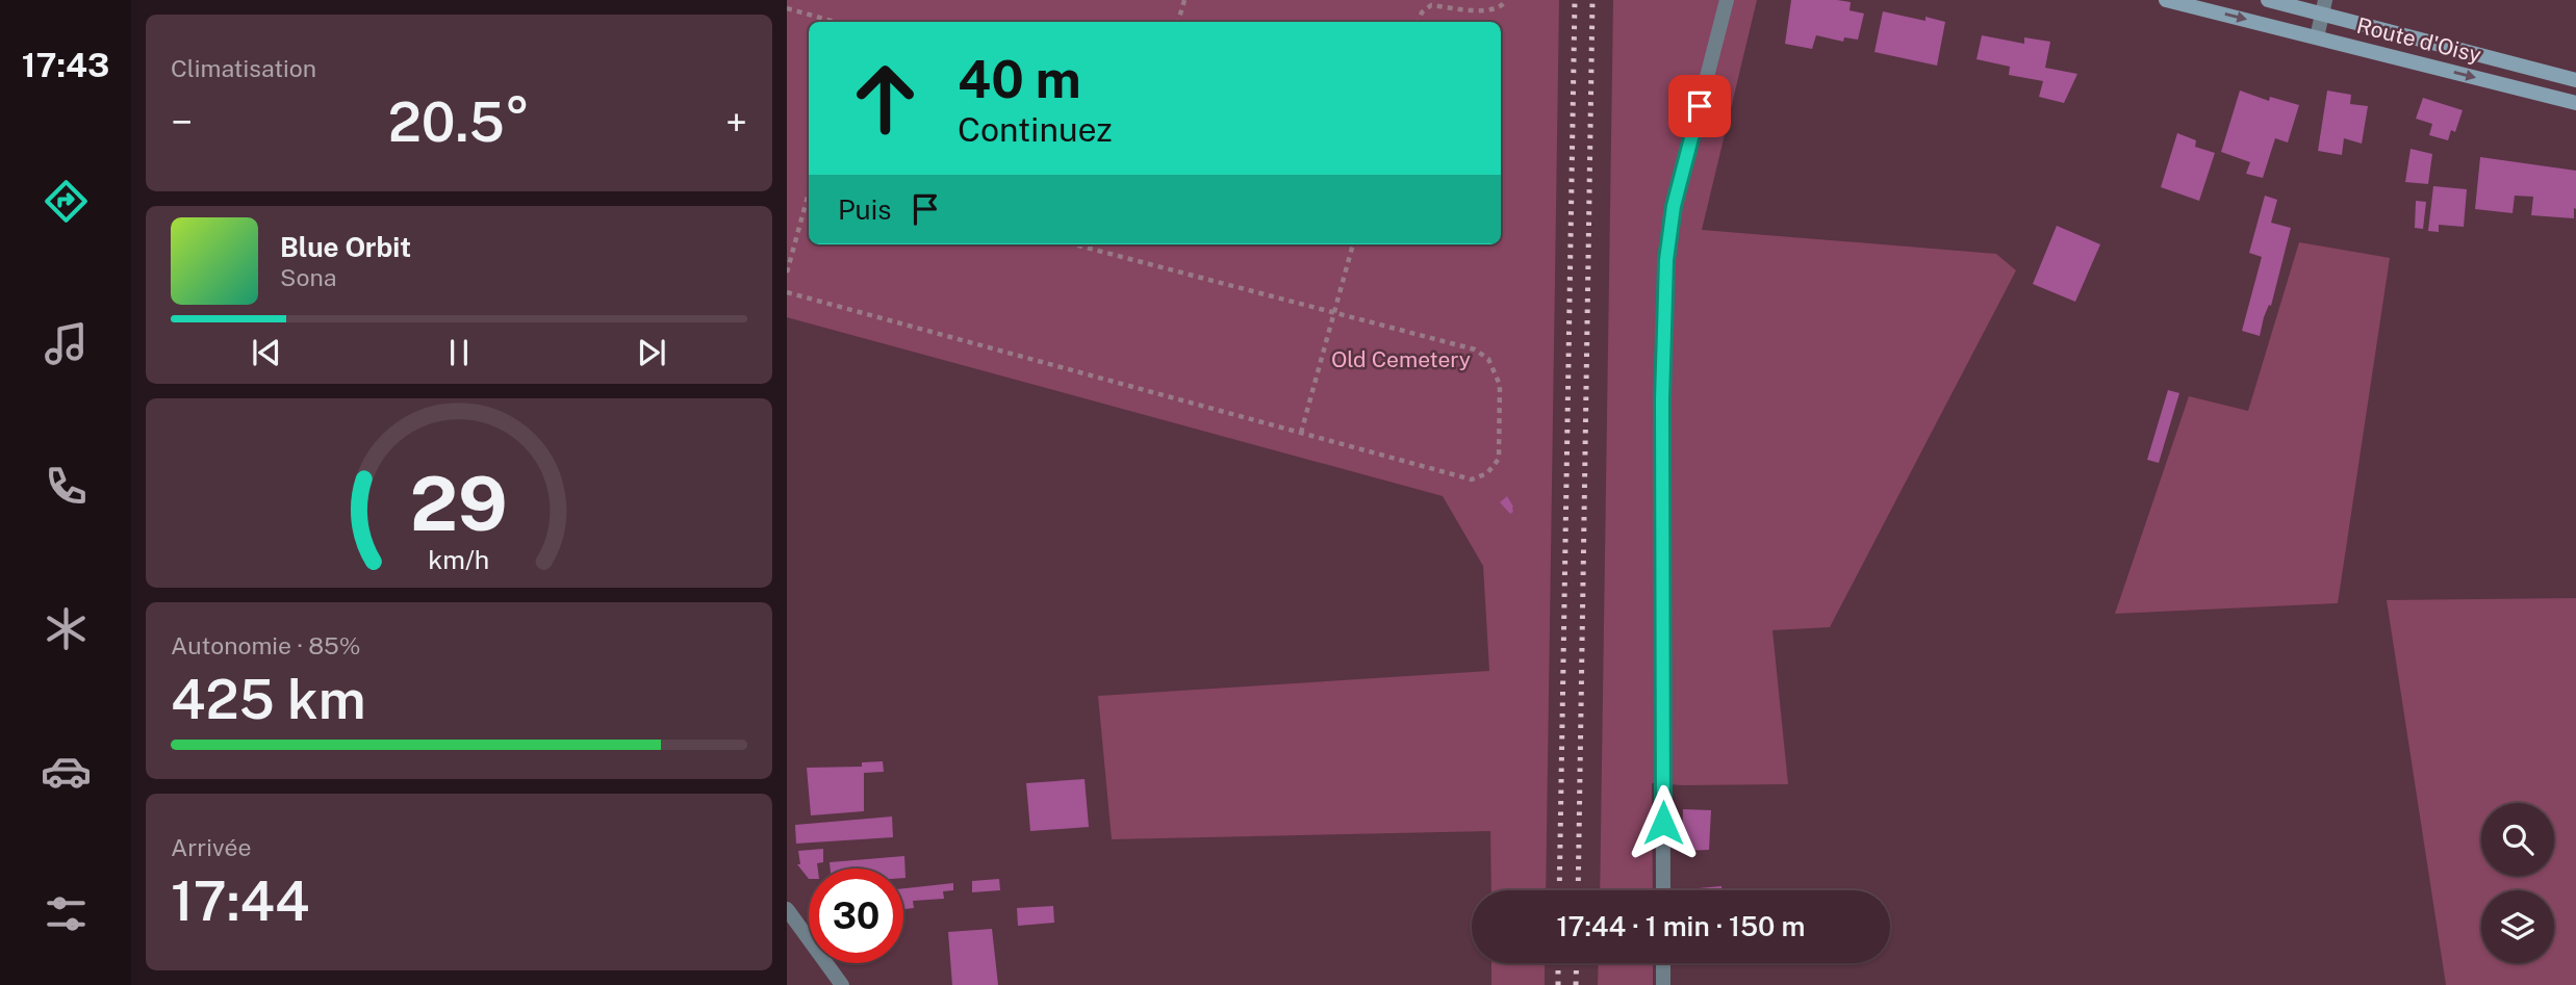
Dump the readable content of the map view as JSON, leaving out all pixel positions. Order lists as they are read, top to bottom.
{
  "streets": {
    "street": ["Route d'Oisy"]
  },
  "parks": ["Old Cemetery"],
  "page": {
    "tabs": "17:43",
    "tile": [
      "Climatisation",
      ["Autonomie · 85%", "425 km"],
      ["Arrivée", "17:44"]
    ],
    "turn": ["40 m", "Continuez"],
    "heat": ["−", "20.5°", "+"],
    "then": "Puis",
    "song": ["Blue Orbit", "Sona"],
    "limit": "30",
    "trip": "17:44 · 1 min · 150 m",
    "gauge": ["29", "km/h"]
  }
}
